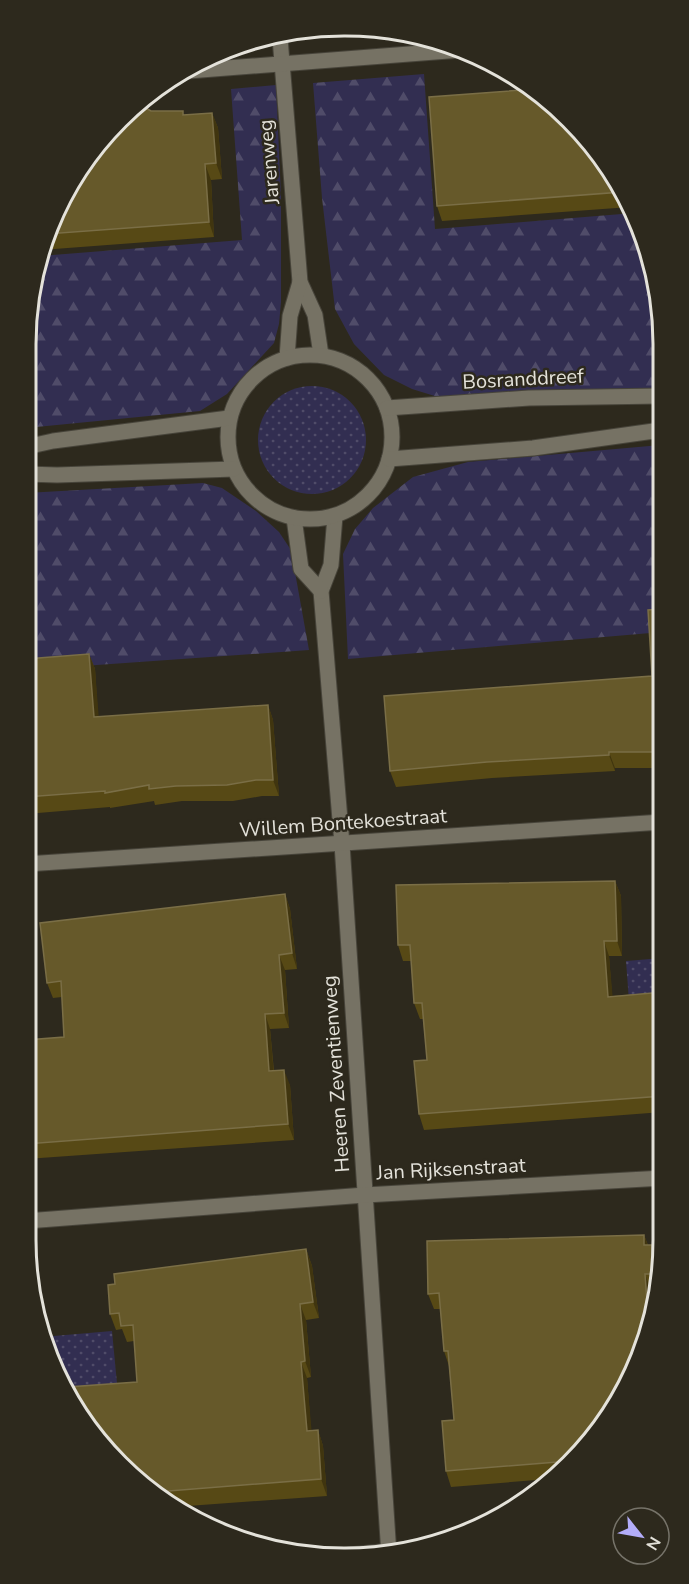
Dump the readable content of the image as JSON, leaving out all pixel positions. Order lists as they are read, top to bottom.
{
  "streets": {
    "street": [
      "Jarenweg",
      "Bosranddreef",
      "Willem Bontekoestraat",
      "Heeren Zeventienweg",
      "Jan Rijksenstraat"
    ]
  },
  "crossings": [
    ["Jarenweg", "Bosranddreef"],
    ["Jarenweg", "Heeren Zeventienweg"],
    ["Bosranddreef", "Heeren Zeventienweg"],
    ["Willem Bontekoestraat", "Heeren Zeventienweg"],
    ["Heeren Zeventienweg", "Jan Rijksenstraat"]
  ],
  "north": "bottom right"
}
